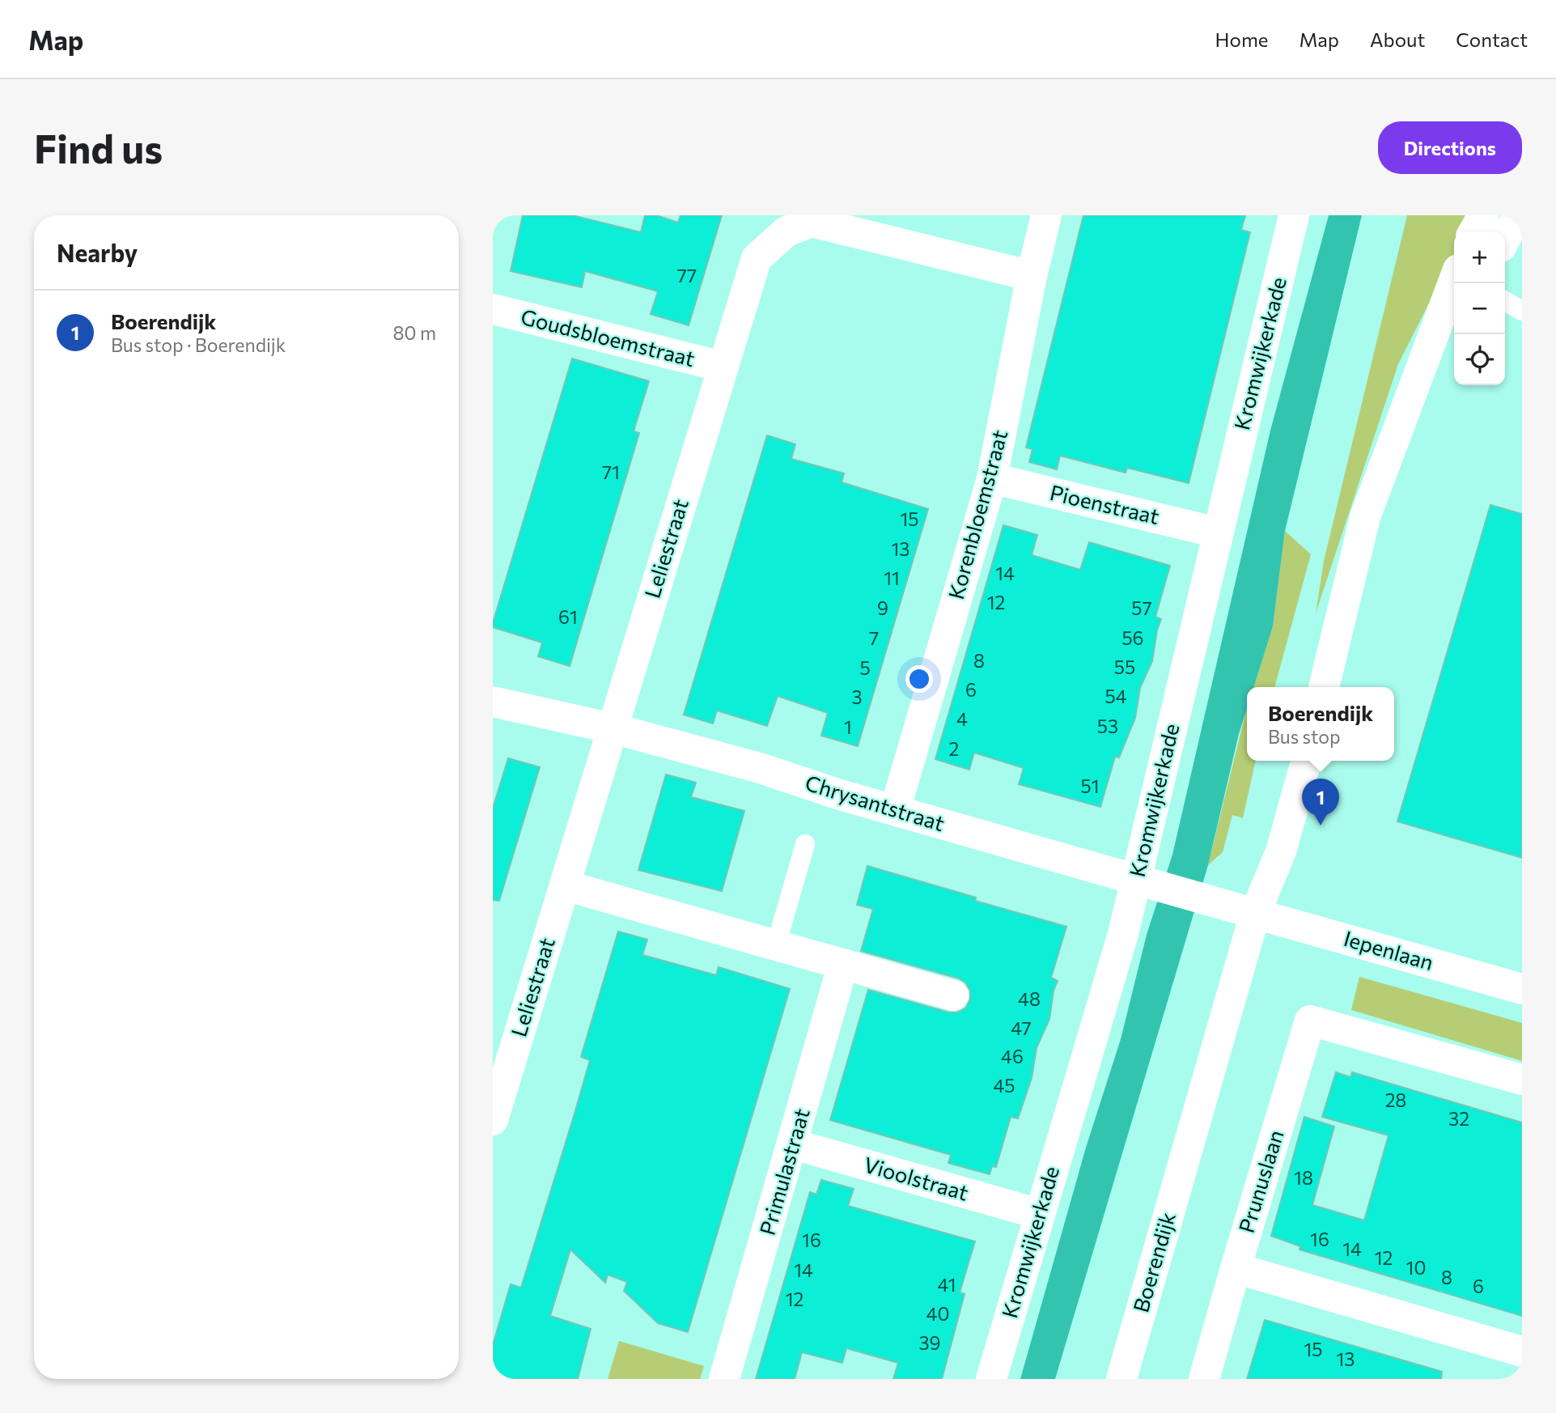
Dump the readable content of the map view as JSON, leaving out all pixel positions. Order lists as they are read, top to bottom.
{
  "streets": {
    "street": [
      "Goudsbloemstraat",
      "Kromwijkerkade",
      "Pioenstraat",
      "Korenbloemstraat",
      "Leliestraat",
      "Chrysantstraat",
      "Iepenlaan",
      "Primulastraat",
      "Vioolstraat",
      "Prunuslaan",
      "Boerendijk"
    ]
  },
  "crossings": [
    ["Goudsbloemstraat", "Leliestraat"],
    ["Kromwijkerkade", "Pioenstraat"],
    ["Kromwijkerkade", "Chrysantstraat"],
    ["Kromwijkerkade", "Vioolstraat"],
    ["Pioenstraat", "Korenbloemstraat"],
    ["Korenbloemstraat", "Leliestraat"],
    ["Korenbloemstraat", "Chrysantstraat"],
    ["Leliestraat", "Chrysantstraat"],
    ["Chrysantstraat", "Iepenlaan"],
    ["Chrysantstraat", "Boerendijk"],
    ["Iepenlaan", "Boerendijk"],
    ["Primulastraat", "Vioolstraat"]
  ],
  "house_numbers": [
    "77",
    "71",
    "15",
    "13",
    "14",
    "11",
    "12",
    "9",
    "57",
    "61",
    "7",
    "56",
    "8",
    "55",
    "5",
    "6",
    "54",
    "3",
    "4",
    "53",
    "1",
    "2",
    "51",
    "48",
    "47",
    "46",
    "45",
    "28",
    "32",
    "18",
    "16",
    "16",
    "14",
    "12",
    "10",
    "14",
    "8",
    "41",
    "6",
    "12",
    "40",
    "39",
    "15",
    "13"
  ],
  "page": {
    "header": "Map",
    "nav": [
      "Home",
      "Map",
      "About",
      "Contact"
    ],
    "buttons": "Directions",
    "title": "Find us",
    "heading": "Nearby",
    "map_buttons": ["+", "−"],
    "list": [
      {
        "mark": "1",
        "name": "Boerendijk",
        "note": "Bus stop · Boerendijk",
        "value": "80 m"
      }
    ],
    "popup": ["Boerendijk", "Bus stop"],
    "pins": "1"
  }
}
